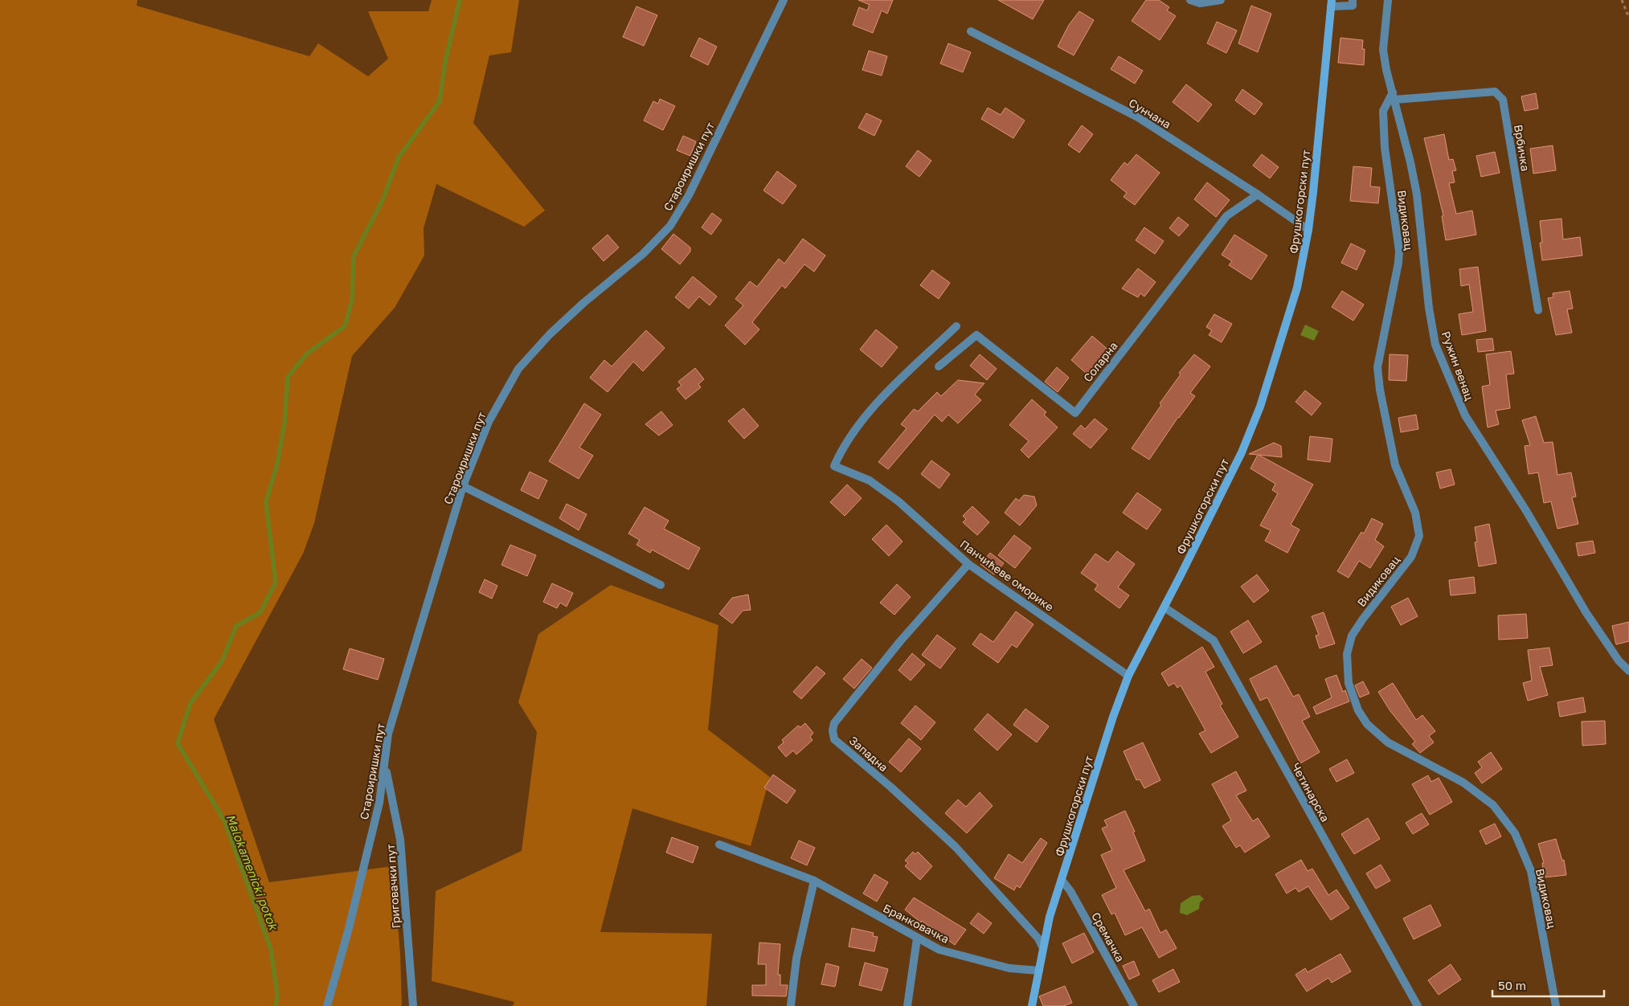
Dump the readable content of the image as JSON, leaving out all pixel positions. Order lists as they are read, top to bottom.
{
  "streets": {
    "street": [
      "Сунчана",
      "Врбичка",
      "Староиришки пут",
      "Фрушкогорски пут",
      "Видиковац",
      "Соларна",
      "Ружин венац",
      "Панчићеве оморике",
      "Западна",
      "Четинарска",
      "Григовачки пут",
      "Бранковачка",
      "Сремачка"
    ]
  },
  "crossings": [
    ["Сунчана", "Фрушкогорски пут"],
    ["Сунчана", "Соларна"],
    ["Врбичка", "Видиковац"],
    ["Врбичка", "Ружин венац"],
    ["Староиришки пут", "Григовачки пут"],
    ["Фрушкогорски пут", "Панчићеве оморике"],
    ["Фрушкогорски пут", "Западна"],
    ["Фрушкогорски пут", "Четинарска"],
    ["Фрушкогорски пут", "Бранковачка"],
    ["Фрушкогорски пут", "Сремачка"],
    ["Видиковац", "Ружин венац"],
    ["Панчићеве оморике", "Западна"]
  ],
  "water": ["Malokamenicki potok"],
  "scale_bar": "50 m"
}
